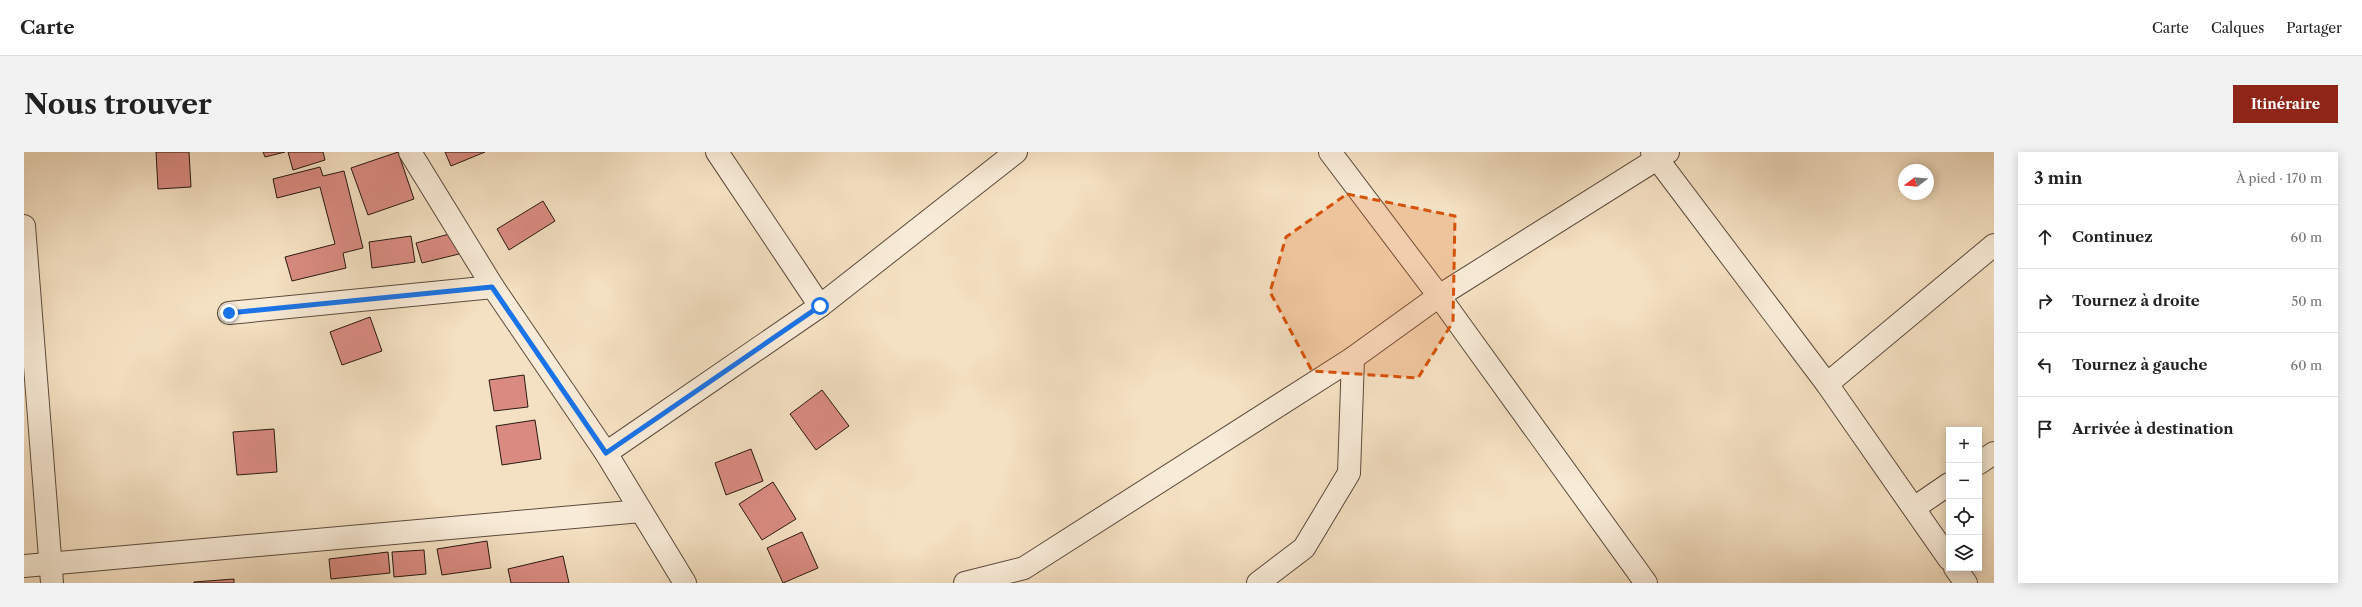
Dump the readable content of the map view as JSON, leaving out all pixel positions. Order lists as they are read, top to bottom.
{
  "north": "left",
  "page": {
    "header": "Carte",
    "nav": ["Carte", "Calques", "Partager"],
    "buttons": "Itinéraire",
    "title": "Nous trouver",
    "heading": ["3 min", "À pied · 170 m"],
    "list": [
      ["Continuez", "60 m"],
      ["Tournez à droite", "50 m"],
      ["Tournez à gauche", "60 m"],
      "Arrivée à destination"
    ],
    "map_buttons": ["+", "−"]
  }
}
